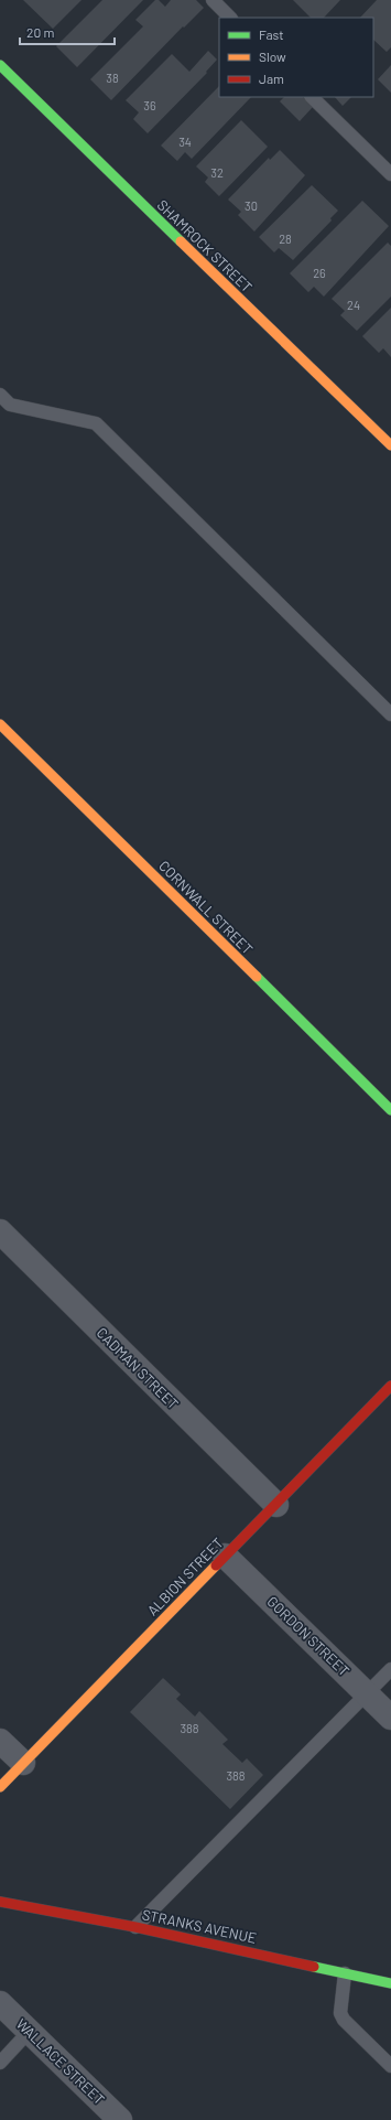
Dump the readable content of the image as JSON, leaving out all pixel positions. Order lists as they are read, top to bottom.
{
  "streets": {
    "street": [
      "SHAMROCK STREET",
      "CORNWALL STREET",
      "CADMAN STREET",
      "ALBION STREET",
      "GORDON STREET",
      "STRANKS AVENUE",
      "WALLACE STREET"
    ]
  },
  "crossings": [
    ["CADMAN STREET", "ALBION STREET"],
    ["ALBION STREET", "GORDON STREET"]
  ],
  "house_numbers": [
    "38",
    "36",
    "34",
    "32",
    "30",
    "28",
    "26",
    "24",
    "388",
    "388"
  ],
  "legend": ["Fast", "Slow", "Jam"],
  "scale_bar": "20 m"
}
